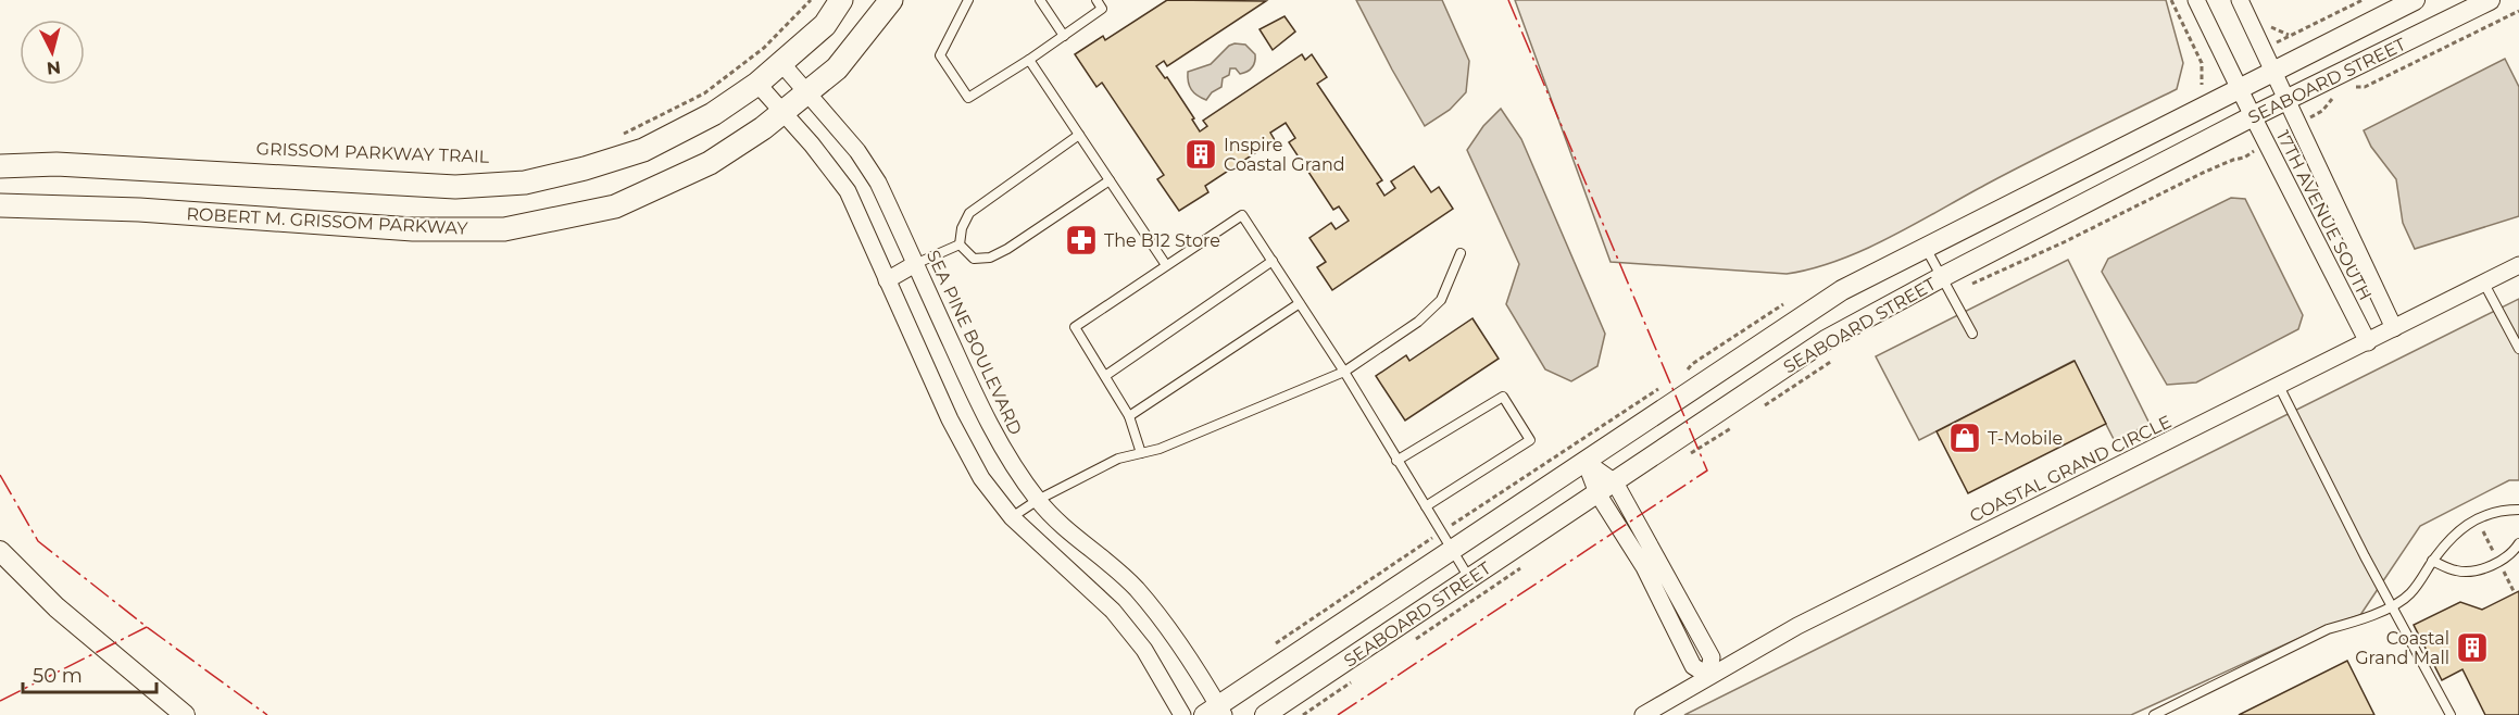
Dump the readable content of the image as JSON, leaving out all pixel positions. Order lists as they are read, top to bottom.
{
  "streets": {
    "main road": ["ROBERT M. GRISSOM PARKWAY"],
    "street": [
      "SEABOARD STREET",
      "17TH AVENUE SOUTH",
      "SEA PINE BOULEVARD",
      "COASTAL GRAND CIRCLE"
    ]
  },
  "crossings": [
    ["SEABOARD STREET", "17TH AVENUE SOUTH"],
    ["SEABOARD STREET", "SEA PINE BOULEVARD"],
    ["17TH AVENUE SOUTH", "COASTAL GRAND CIRCLE"],
    ["ROBERT M. GRISSOM PARKWAY", "SEA PINE BOULEVARD"]
  ],
  "places": {
    "building": ["Inspire Coastal Grand", "Coastal Grand Mall"],
    "pharmacy": ["The B12 Store"],
    "shop": ["T-Mobile"]
  },
  "scale_bar": "50 m",
  "north": "bottom"
}
